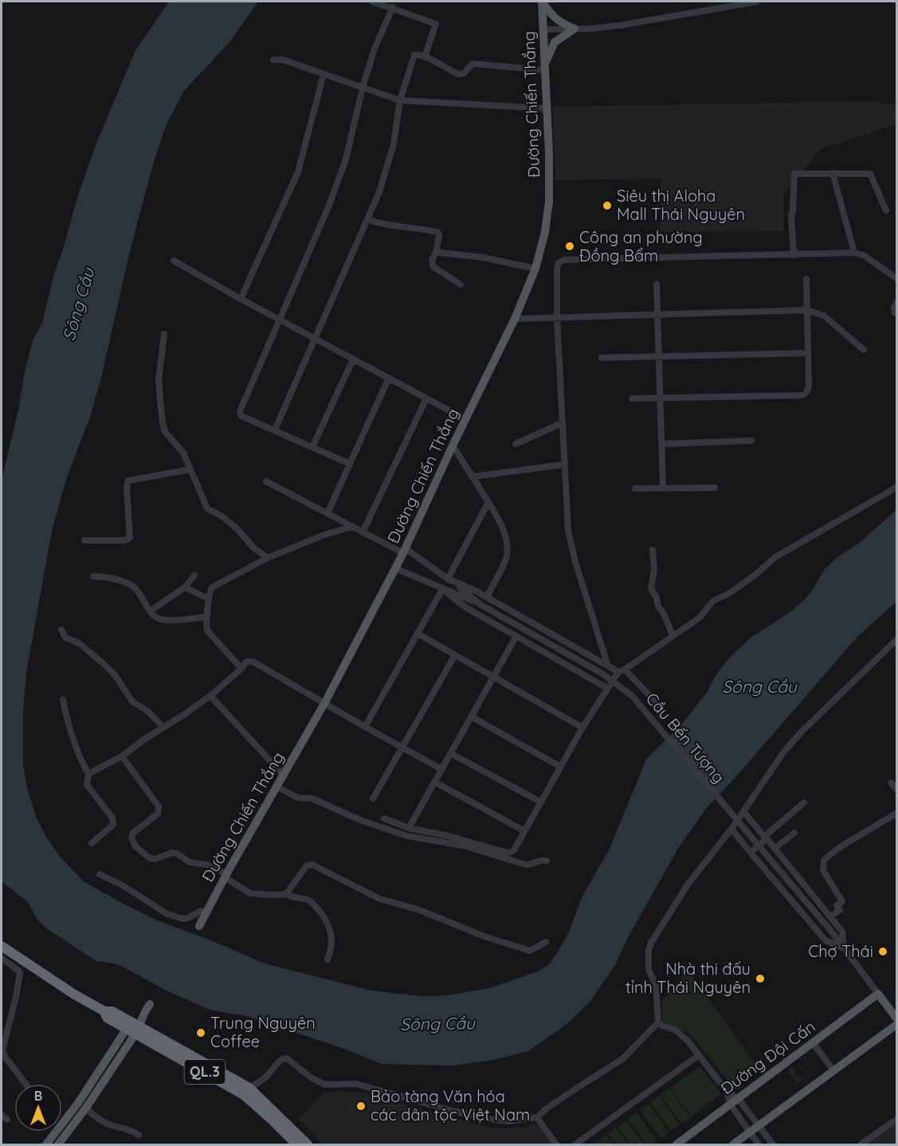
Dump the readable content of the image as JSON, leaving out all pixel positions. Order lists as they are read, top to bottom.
{
  "streets": {
    "highway": ["QL.3"],
    "main road": ["Đường Chiến Thắng", "Đường Đội Cấn"],
    "street": ["Cầu Bến Tượng"]
  },
  "crossings": [
    ["Cầu Bến Tượng", "Đường Đội Cấn"]
  ],
  "water": ["Sông Cầu"],
  "places": [
    "Siêu thị Aloha Mall Thái Nguyên",
    "Công an phường Đồng Bẩm",
    "Chợ Thái",
    "Nhà thi đấu tỉnh Thái Nguyên",
    "Trung Nguyên Coffee",
    "Bảo tàng Văn hóa các dân tộc Việt Nam"
  ],
  "north": "top"
}
